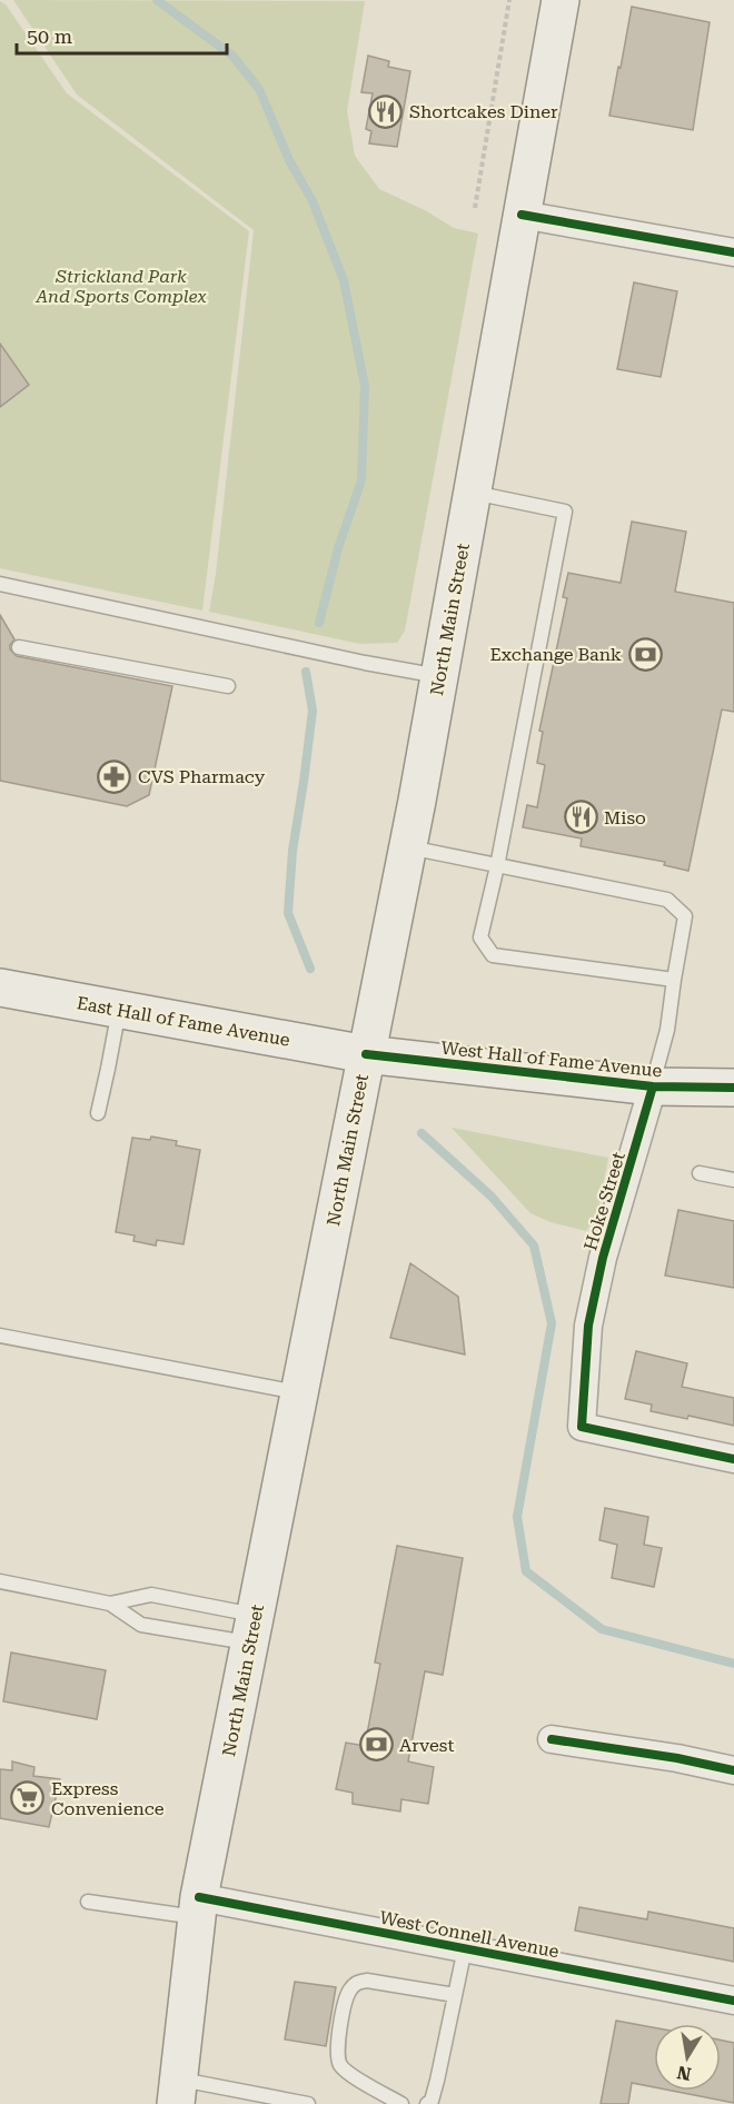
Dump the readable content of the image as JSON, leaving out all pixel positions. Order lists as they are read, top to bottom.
{
  "streets": {
    "main road": ["North Main Street", "East Hall of Fame Avenue", "West Hall of Fame Avenue"],
    "street": ["Hoke Street", "West Connell Avenue"]
  },
  "crossings": [
    ["North Main Street", "East Hall of Fame Avenue"],
    ["North Main Street", "West Hall of Fame Avenue"],
    ["North Main Street", "West Connell Avenue"],
    ["East Hall of Fame Avenue", "West Hall of Fame Avenue"],
    ["West Hall of Fame Avenue", "Hoke Street"]
  ],
  "parks": ["Strickland Park And Sports Complex"],
  "places": {
    "restaurant": ["Shortcakes Diner", "Miso"],
    "bank": ["Exchange Bank", "Arvest"],
    "pharmacy": ["CVS Pharmacy"],
    "supermarket": ["Express Convenience"]
  },
  "scale_bar": "50 m",
  "north": "bottom"
}
